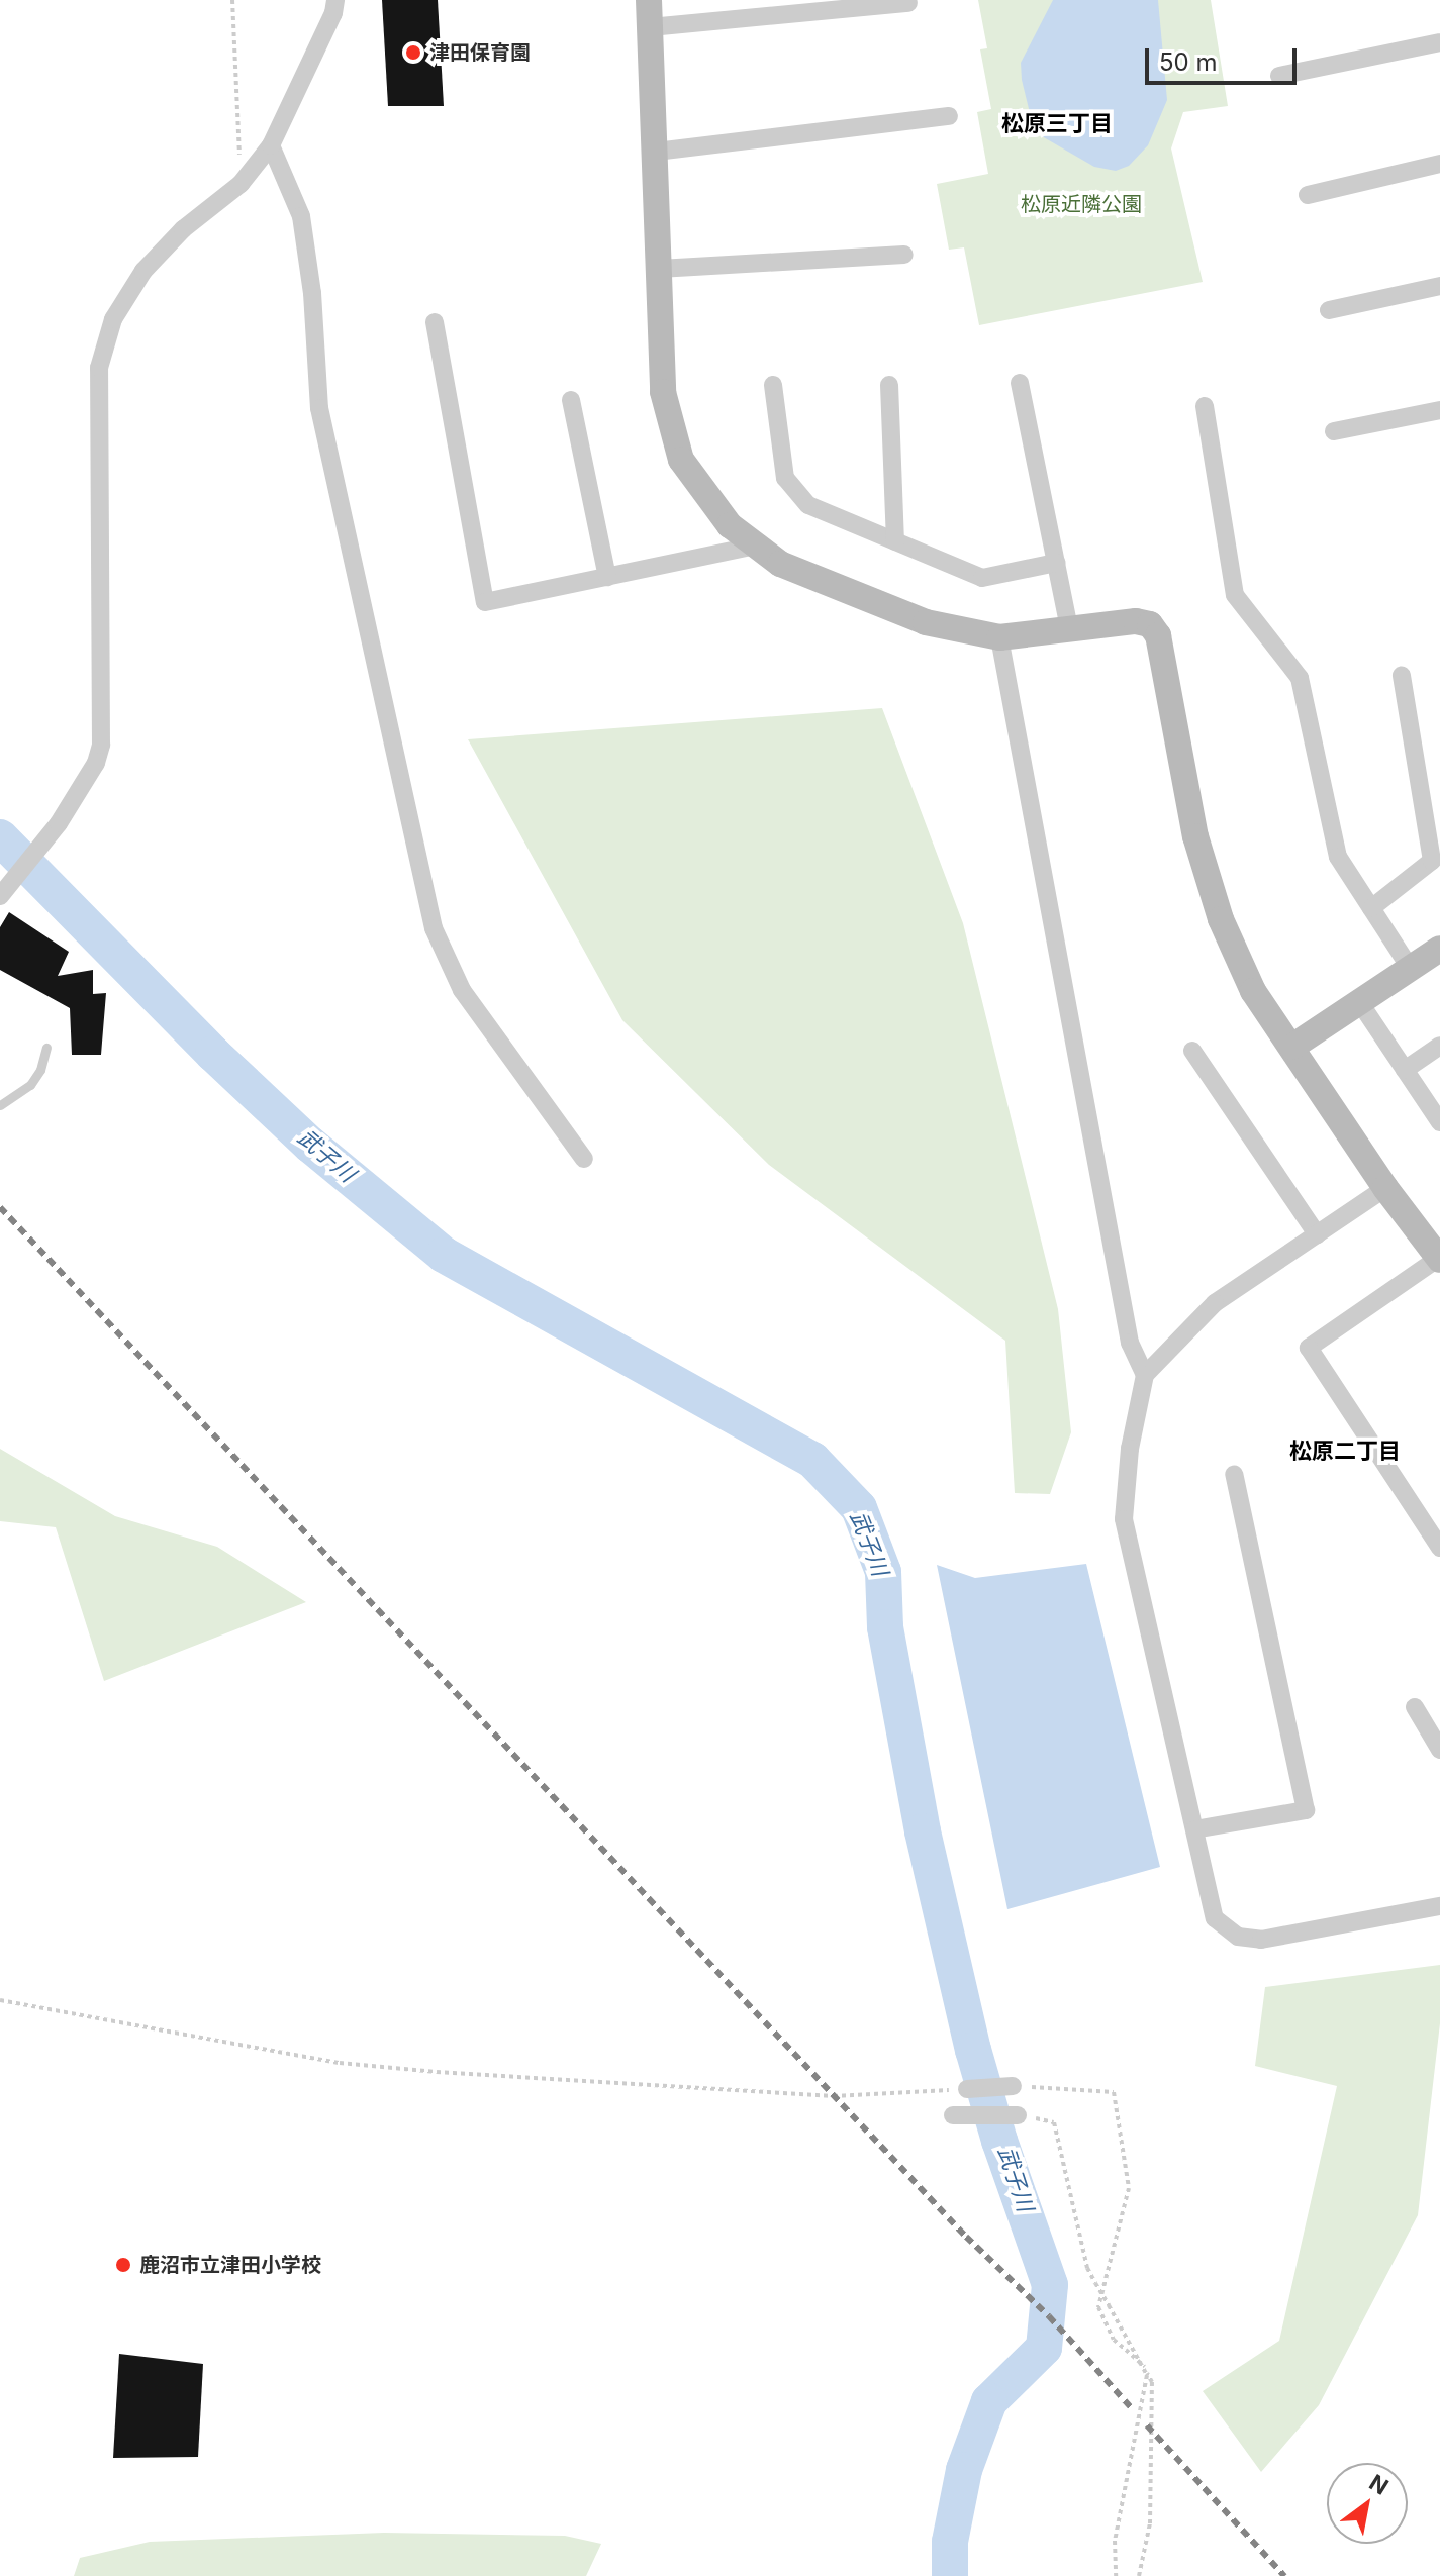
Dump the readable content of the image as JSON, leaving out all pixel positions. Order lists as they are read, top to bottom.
{
  "districts": ["松原三丁目", "松原二丁目"],
  "water": ["武子川"],
  "parks": ["松原近隣公園"],
  "places": ["津田保育園", "鹿沼市立津田小学校"],
  "scale_bar": "50 m",
  "north": "top right"
}
